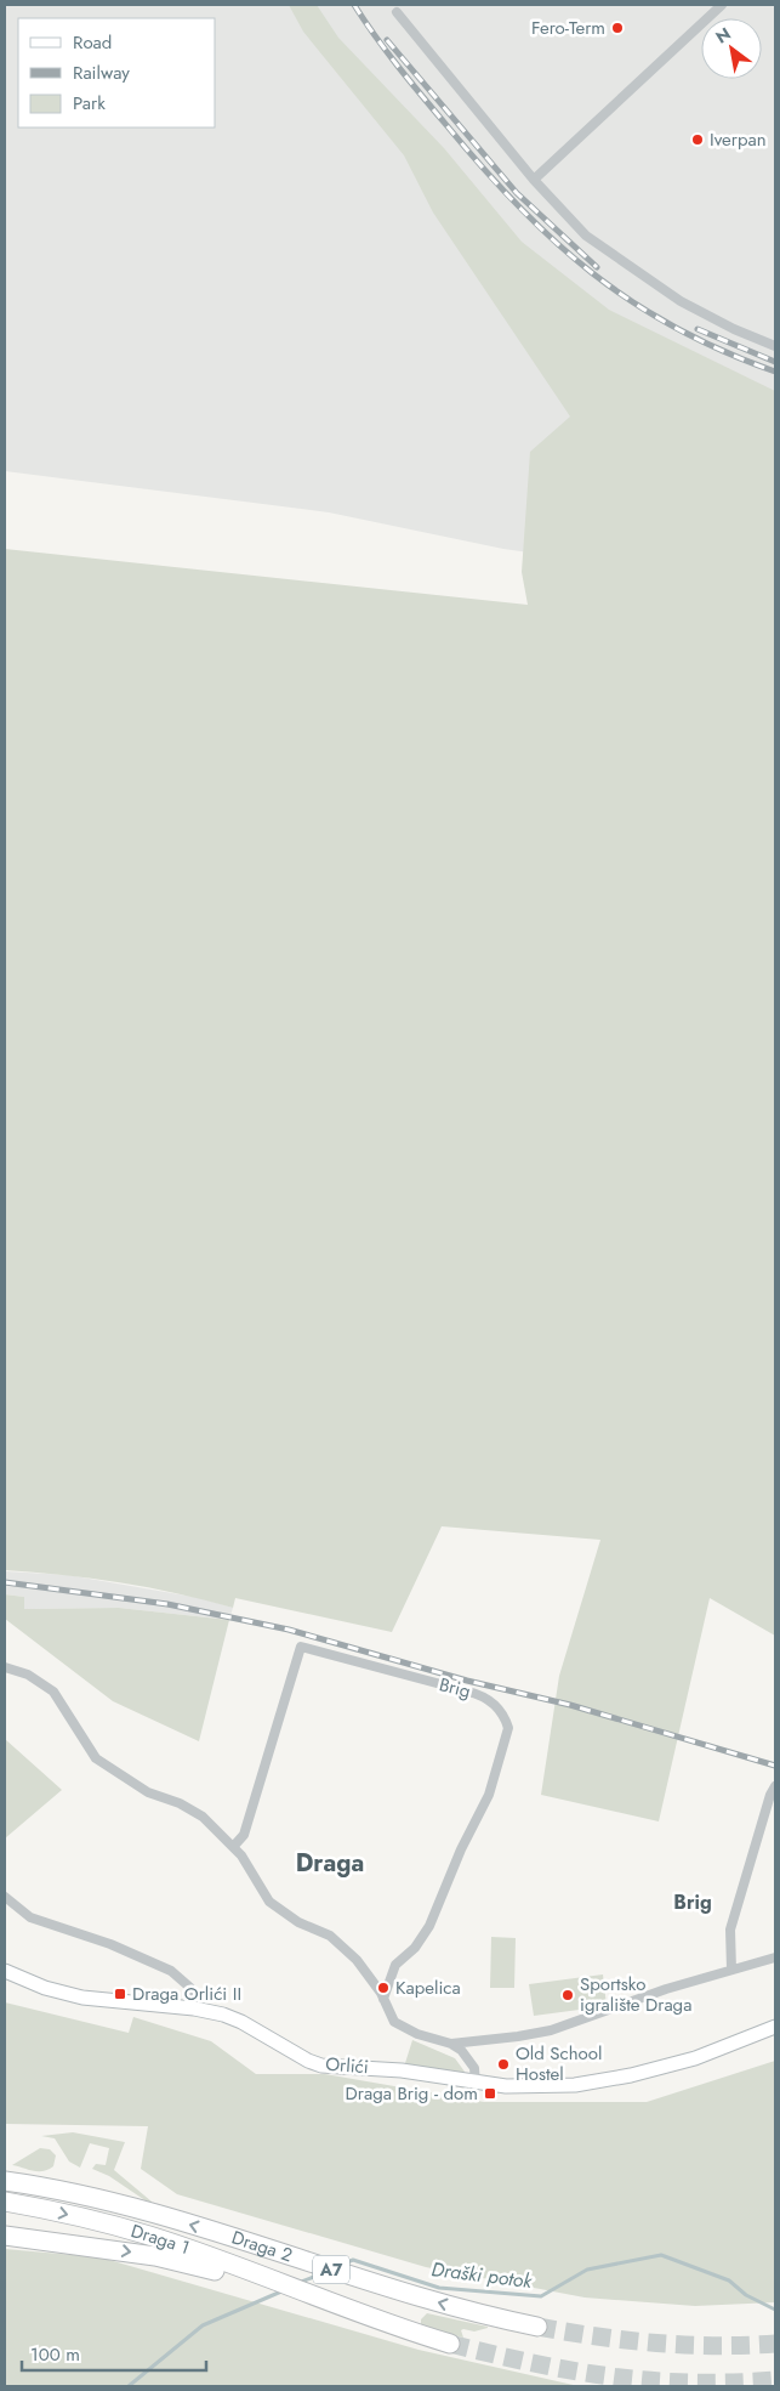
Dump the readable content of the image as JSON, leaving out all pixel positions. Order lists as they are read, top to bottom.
{
  "streets": {
    "highway": ["Draga 1", "Draga 2", "A7"],
    "street": ["Brig", "Orlići"]
  },
  "crossings": [
    ["Draga 1", "A7"]
  ],
  "districts": ["Draga", "Brig"],
  "water": ["Draški potok"],
  "places": {
    "other": [
      "Fero-Term",
      "Iverpan",
      "Kapelica",
      "Sportsko igralište Draga",
      "Old School Hostel"
    ],
    "transit": ["Draga Orlići II", "Draga Brig - dom"]
  },
  "legend": ["Road", "Railway", "Park"],
  "scale_bar": "100 m",
  "north": "top left"
}
